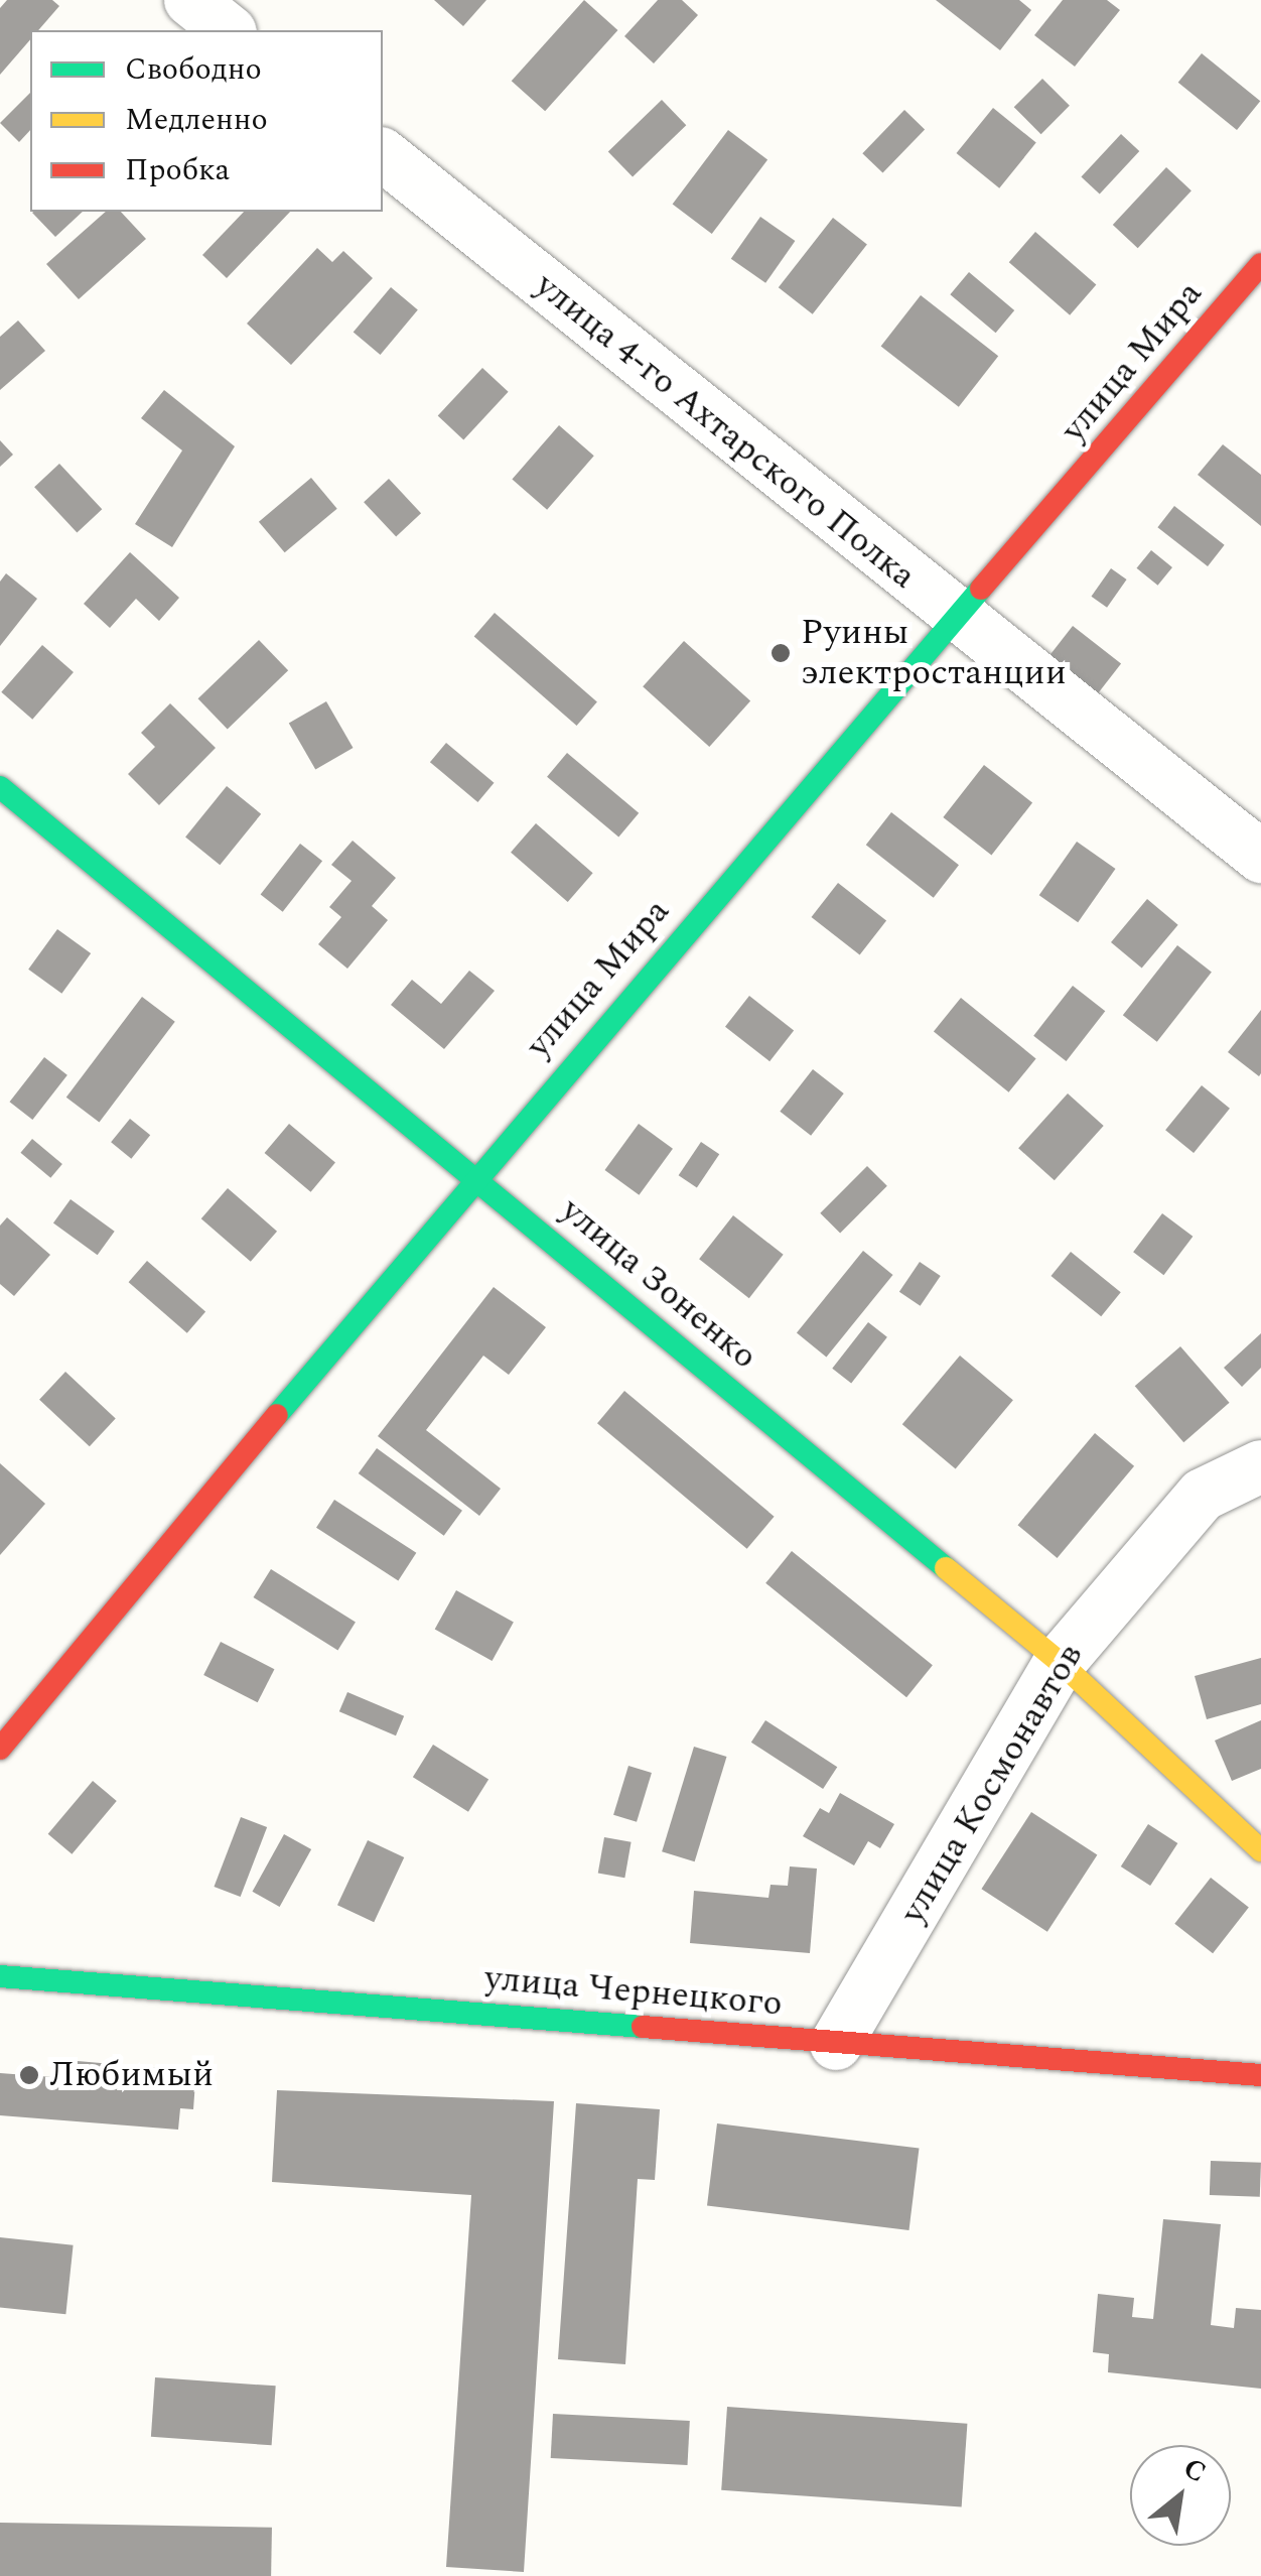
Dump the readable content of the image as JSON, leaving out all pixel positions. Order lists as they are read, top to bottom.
{
  "streets": {
    "street": [
      "улица Мира",
      "улица 4-го Ахтарского Полка",
      "улица Зоненко",
      "улица Космонавтов",
      "улица Чернецкого"
    ]
  },
  "crossings": [
    ["улица Мира", "улица 4-го Ахтарского Полка"],
    ["улица Мира", "улица Зоненко"],
    ["улица Зоненко", "улица Космонавтов"],
    ["улица Космонавтов", "улица Чернецкого"]
  ],
  "places": ["Руины электростанции", "Любимый"],
  "legend": ["Свободно", "Медленно", "Пробка"],
  "north": "top right"
}
